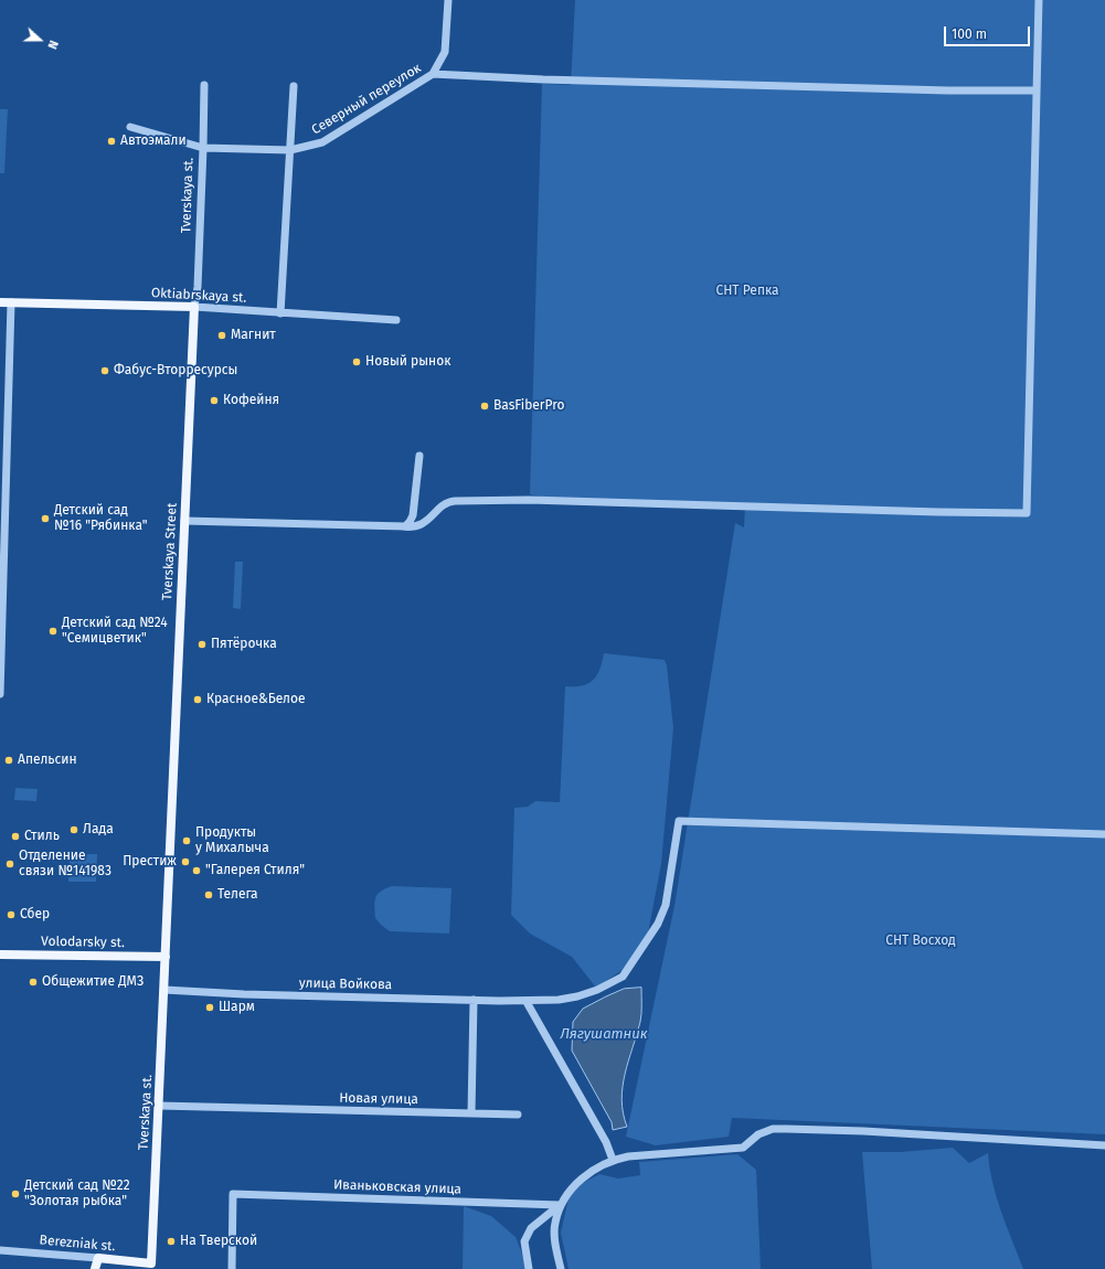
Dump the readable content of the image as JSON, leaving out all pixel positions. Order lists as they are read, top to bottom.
{
  "streets": {
    "main road": [
      "Tverskaya st.",
      "Oktiabrskaya st.",
      "Tverskaya Street",
      "Volodarsky st.",
      "Berezniak st."
    ],
    "street": [
      "Северный переулок",
      "улица Войкова",
      "Новая улица",
      "Иваньковская улица"
    ]
  },
  "crossings": [
    ["Северный переулок", "Oktiabrskaya st."],
    ["Tverskaya st.", "Oktiabrskaya st."],
    ["Tverskaya st.", "Tverskaya Street"],
    ["Tverskaya st.", "Volodarsky st."],
    ["Tverskaya st.", "улица Войкова"],
    ["Tverskaya st.", "Новая улица"],
    ["Tverskaya st.", "Berezniak st."],
    ["Oktiabrskaya st.", "Tverskaya Street"],
    ["Tverskaya Street", "Volodarsky st."]
  ],
  "water": ["Лягушатник"],
  "parks": ["СНТ Репка", "СНТ Восход"],
  "places": [
    "Автоэмали",
    "Магнит",
    "Новый рынок",
    "Фабус-Вторресурсы",
    "Кофейня",
    "BasFiberPro",
    "Детский сад №16 \"Рябинка\"",
    "Детский сад №24 \"Семицветик\"",
    "Пятёрочка",
    "Красное&Белое",
    "Апельсин",
    "Лада",
    "Стиль",
    "Продукты у Михалыча",
    "Престиж",
    "Отделение связи №141983",
    "\"Галерея Стиля\"",
    "Телега",
    "Сбер",
    "Общежитие ДМЗ",
    "Шарм",
    "Детский сад №22 \"Золотая рыбка\"",
    "На Тверской"
  ],
  "scale_bar": "100 m",
  "north": "right"
}
